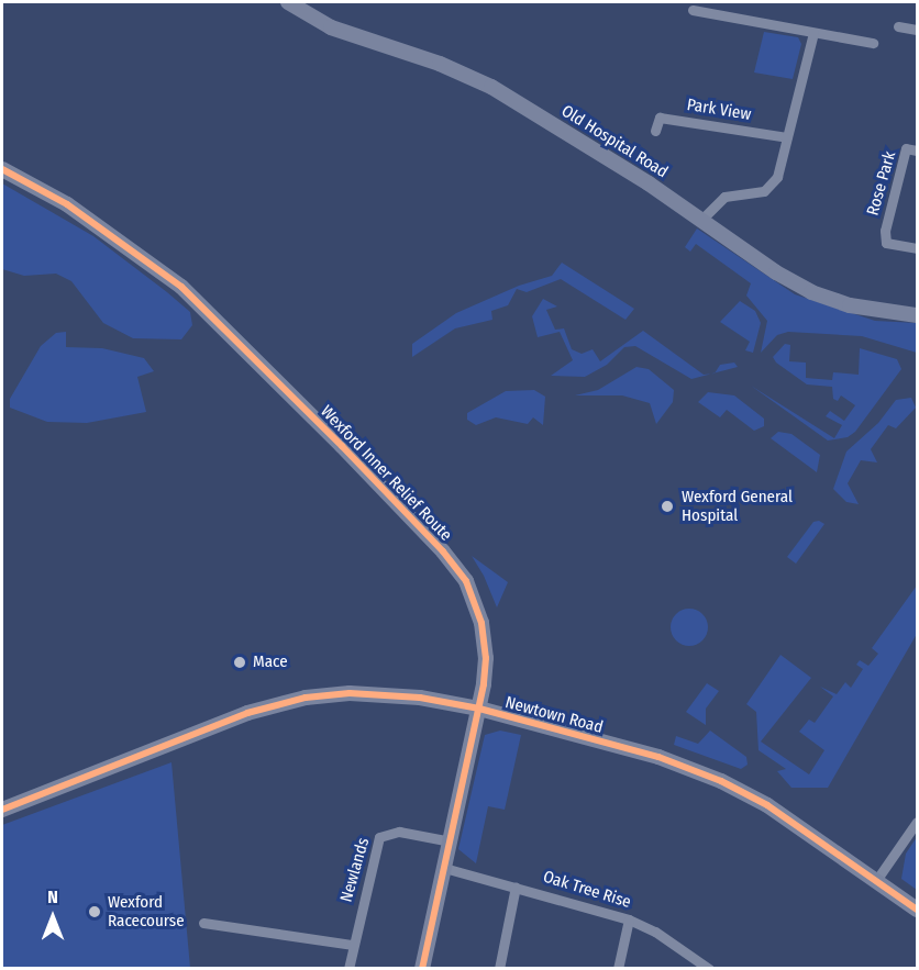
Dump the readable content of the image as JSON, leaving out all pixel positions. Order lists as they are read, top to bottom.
{
  "streets": {
    "street": [
      "Park View",
      "Old Hospital Road",
      "Rose Park",
      "Wexford Inner Relief Route",
      "Newtown Road",
      "Newlands",
      "Oak Tree Rise"
    ]
  },
  "crossings": [
    ["Wexford Inner Relief Route", "Newtown Road"],
    ["Wexford Inner Relief Route", "Newlands"],
    ["Wexford Inner Relief Route", "Oak Tree Rise"]
  ],
  "places": ["Wexford General Hospital", "Mace", "Wexford Racecourse"],
  "north": "top"
}
